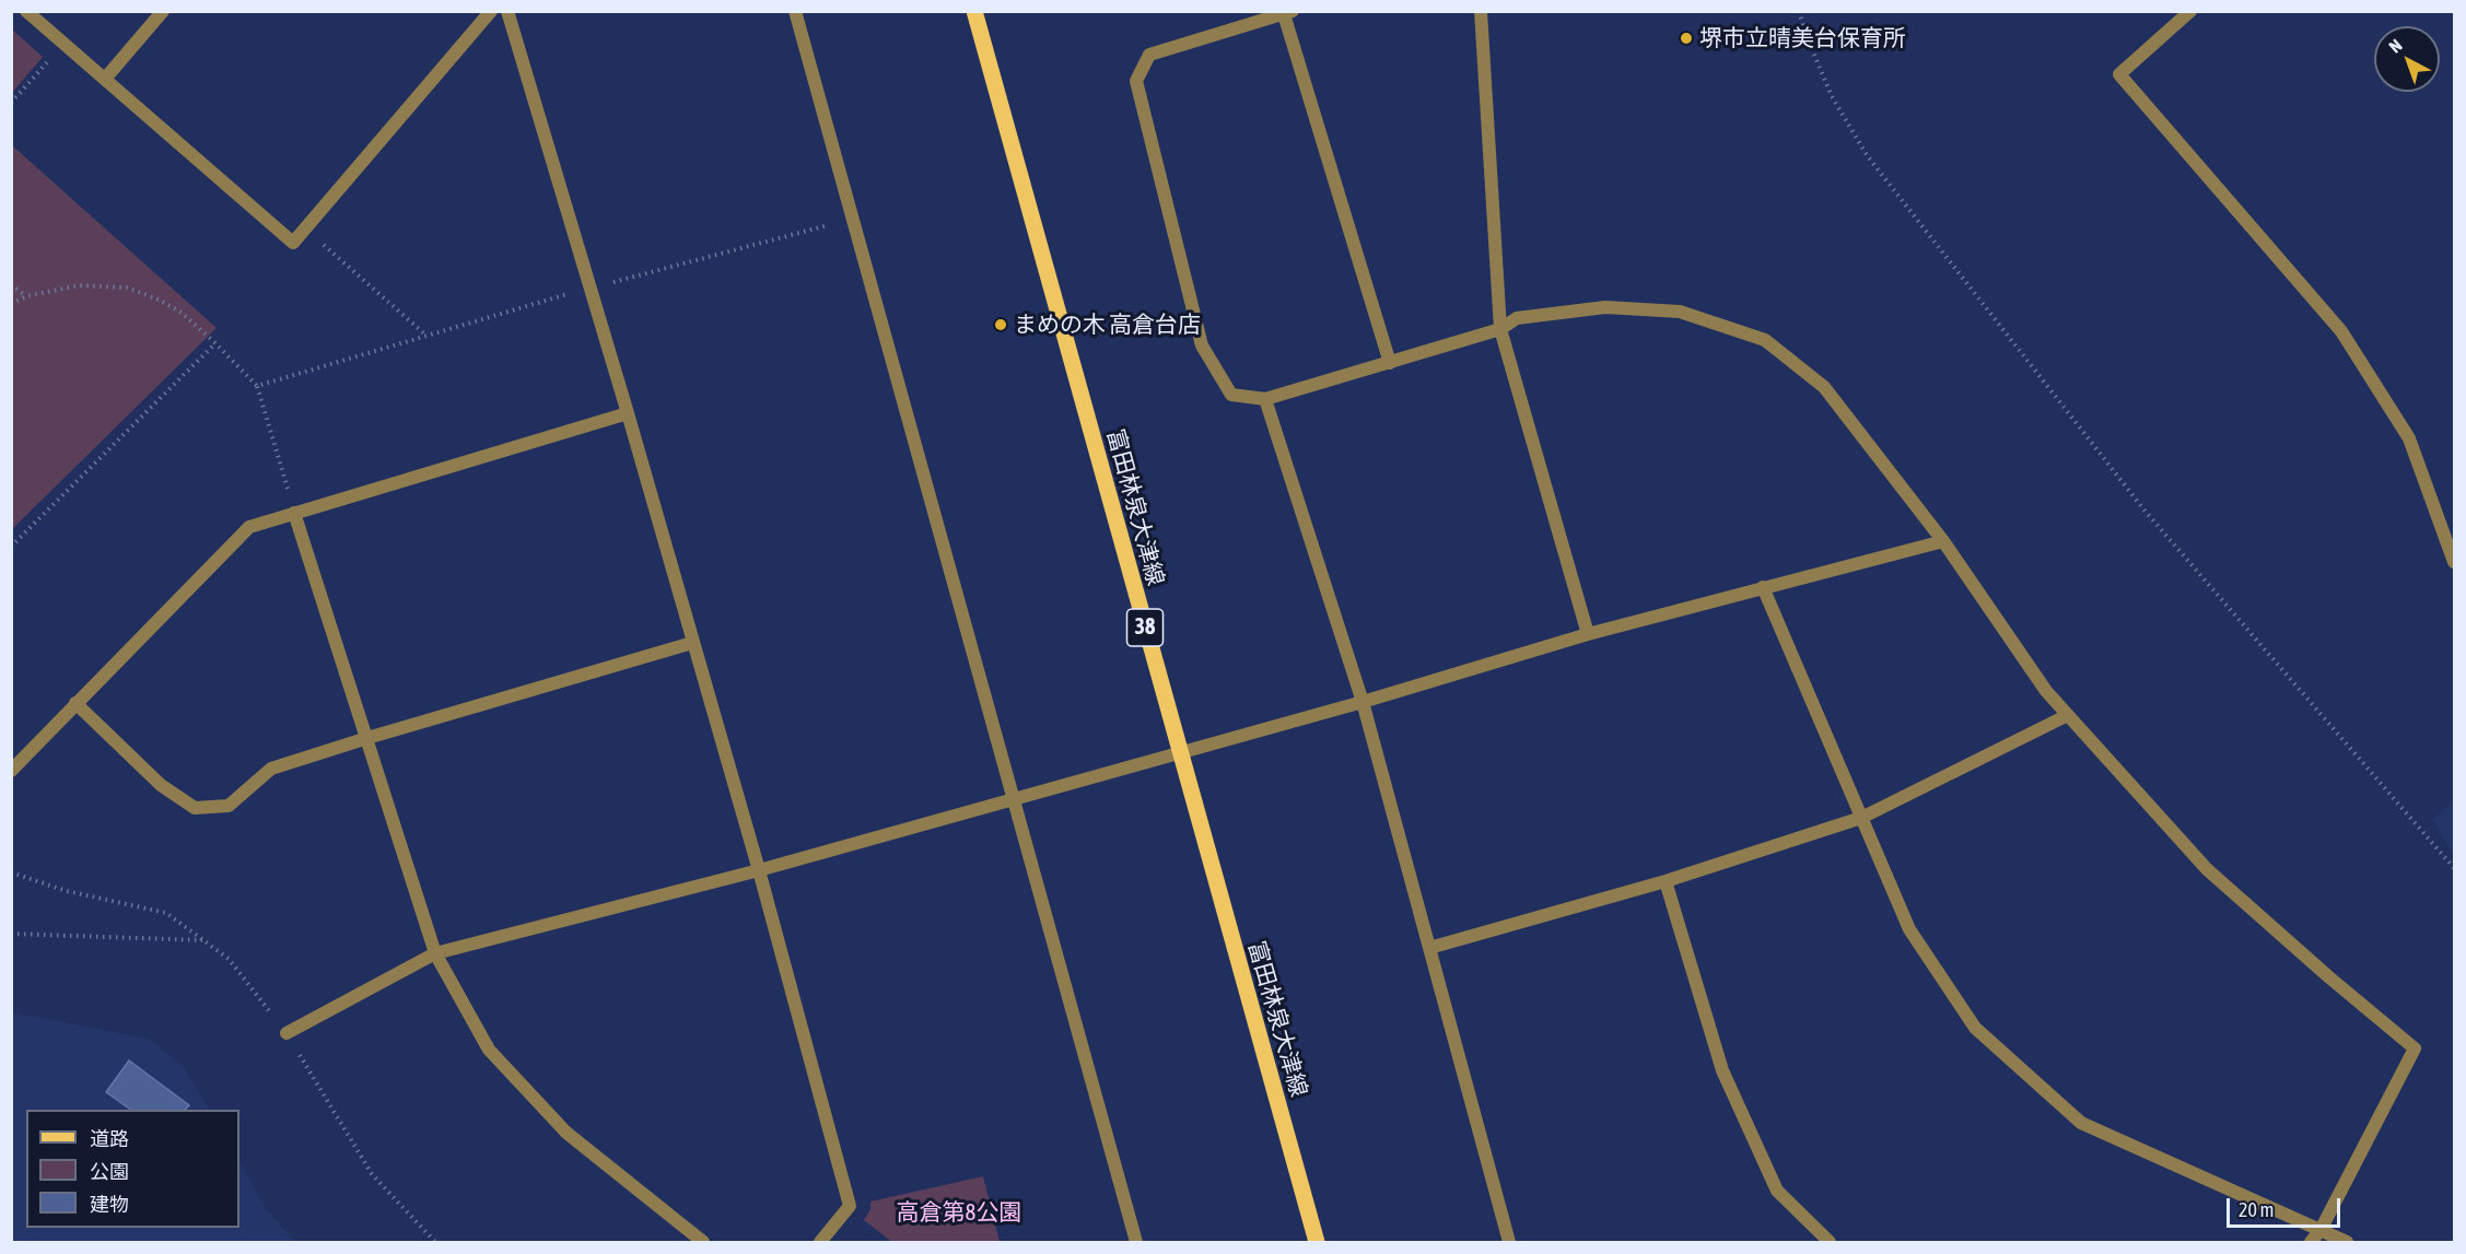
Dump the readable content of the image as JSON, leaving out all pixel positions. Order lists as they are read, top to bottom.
{
  "streets": {
    "main road": ["富田林泉大津線", "38"]
  },
  "parks": ["高倉第8公園"],
  "places": ["堺市立晴美台保育所", "まめの木 高倉台店"],
  "legend": ["道路", "公園", "建物"],
  "scale_bar": "20 m",
  "north": "top left"
}
